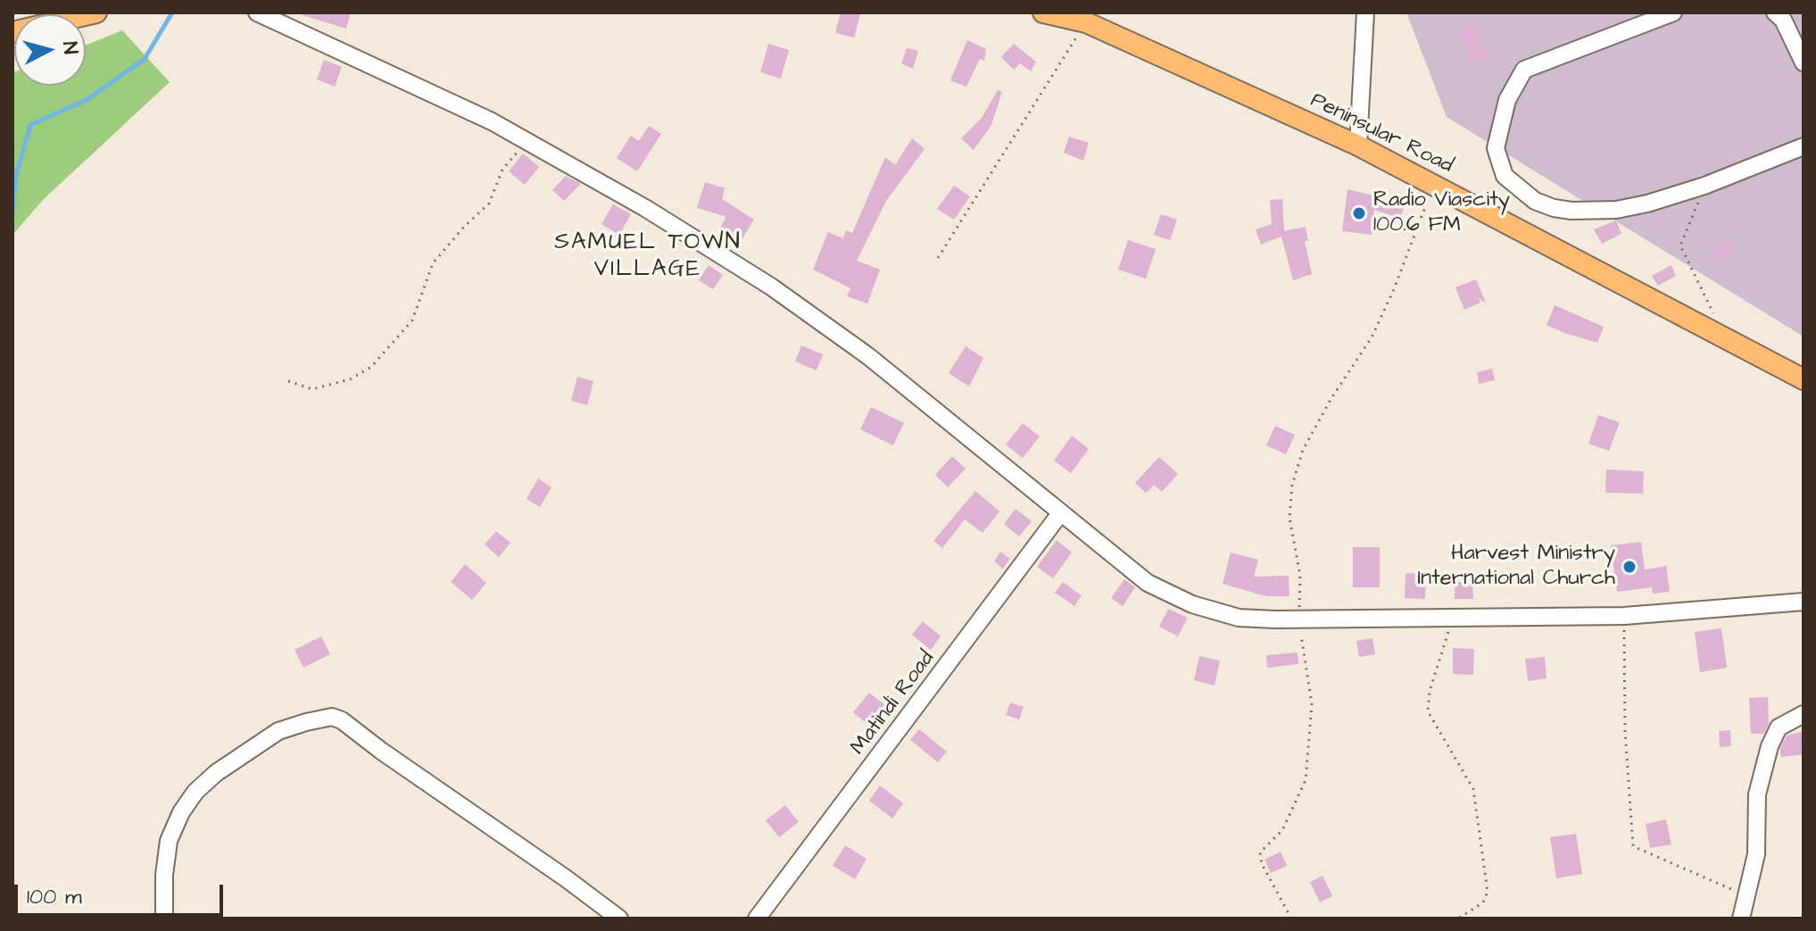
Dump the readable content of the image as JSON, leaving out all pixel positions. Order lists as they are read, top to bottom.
{
  "streets": {
    "main road": ["Peninsular Road"],
    "street": ["Matindi Road"]
  },
  "districts": ["SAMUEL TOWN VILLAGE"],
  "places": ["Radio Viascity 100.6 FM", "Harvest Ministry International Church"],
  "scale_bar": "100 m",
  "north": "right"
}
